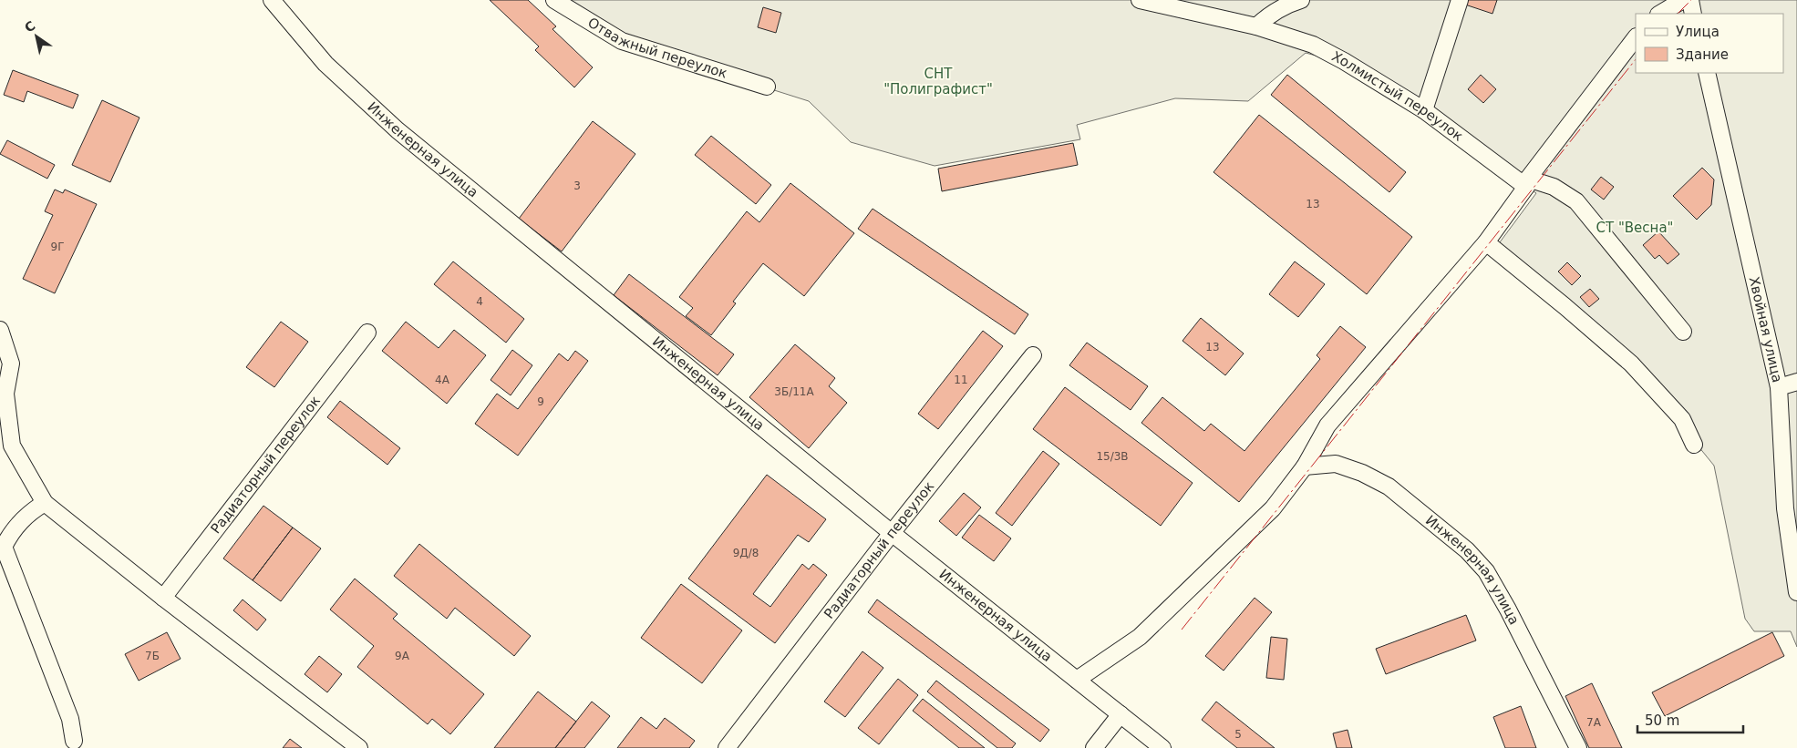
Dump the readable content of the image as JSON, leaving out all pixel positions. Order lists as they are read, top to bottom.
{
  "streets": {
    "street": [
      "Отважный переулок",
      "Холмистый переулок",
      "Инженерная улица",
      "Хвойная улица",
      "Радиаторный переулок"
    ]
  },
  "crossings": [
    ["Инженерная улица", "Радиаторный переулок"]
  ],
  "parks": ["СНТ \"Полиграфист\"", "СТ \"Весна\""],
  "house_numbers": [
    "3",
    "13",
    "9Г",
    "4",
    "13",
    "4А",
    "11",
    "3Б/11А",
    "9",
    "15/3В",
    "9Д/8",
    "7Б",
    "9А",
    "7А",
    "5"
  ],
  "legend": ["Улица", "Здание"],
  "scale_bar": "50 m",
  "north": "top left"
}
